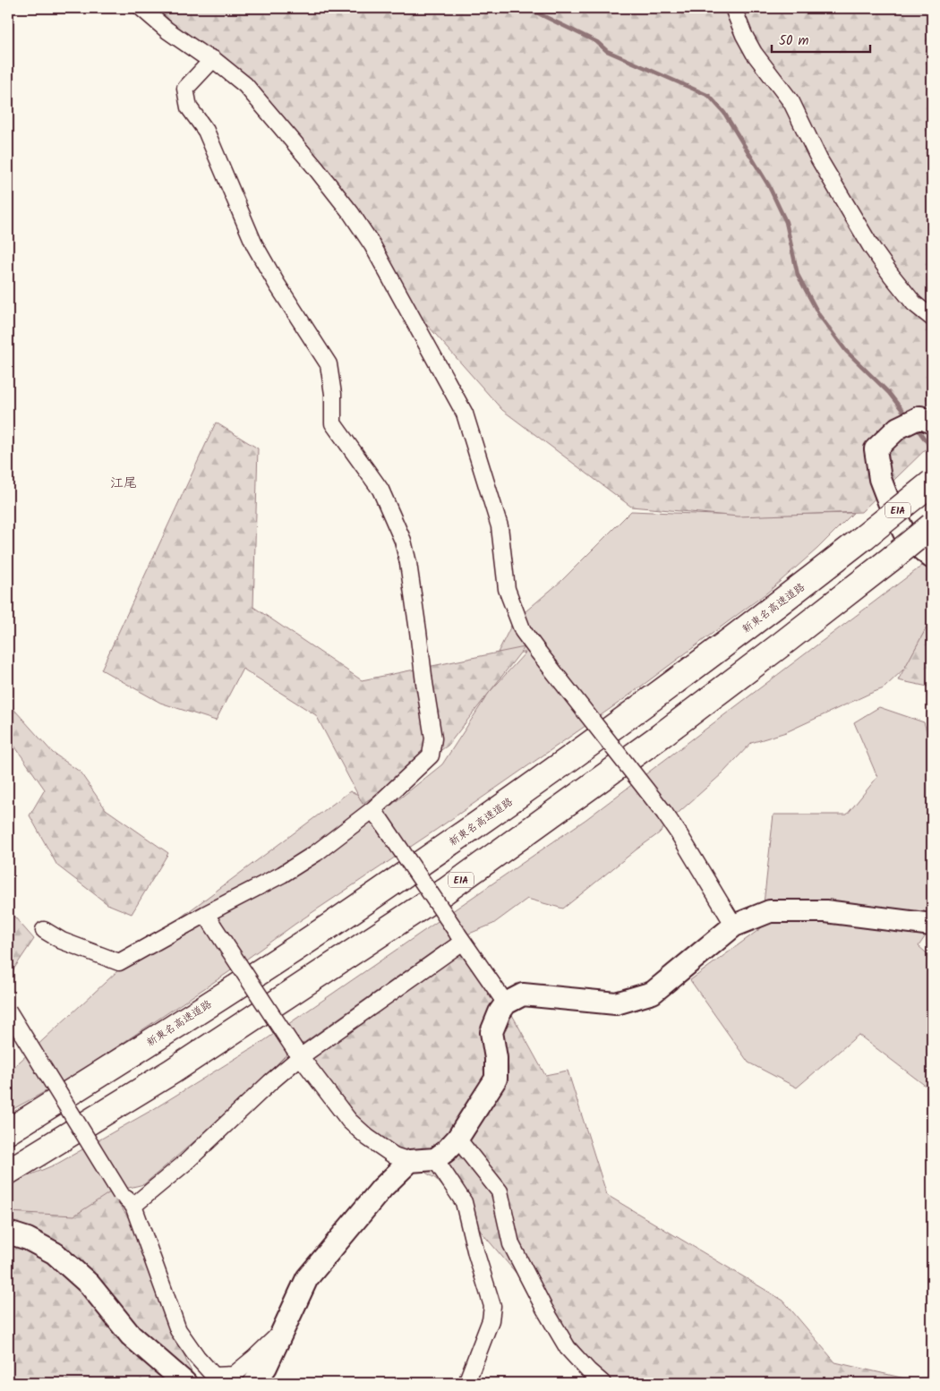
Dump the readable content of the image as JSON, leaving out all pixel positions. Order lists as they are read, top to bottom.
{
  "streets": {
    "highway": ["E1A", "新東名高速道路"]
  },
  "districts": ["江尾"],
  "scale_bar": "50 m"
}
